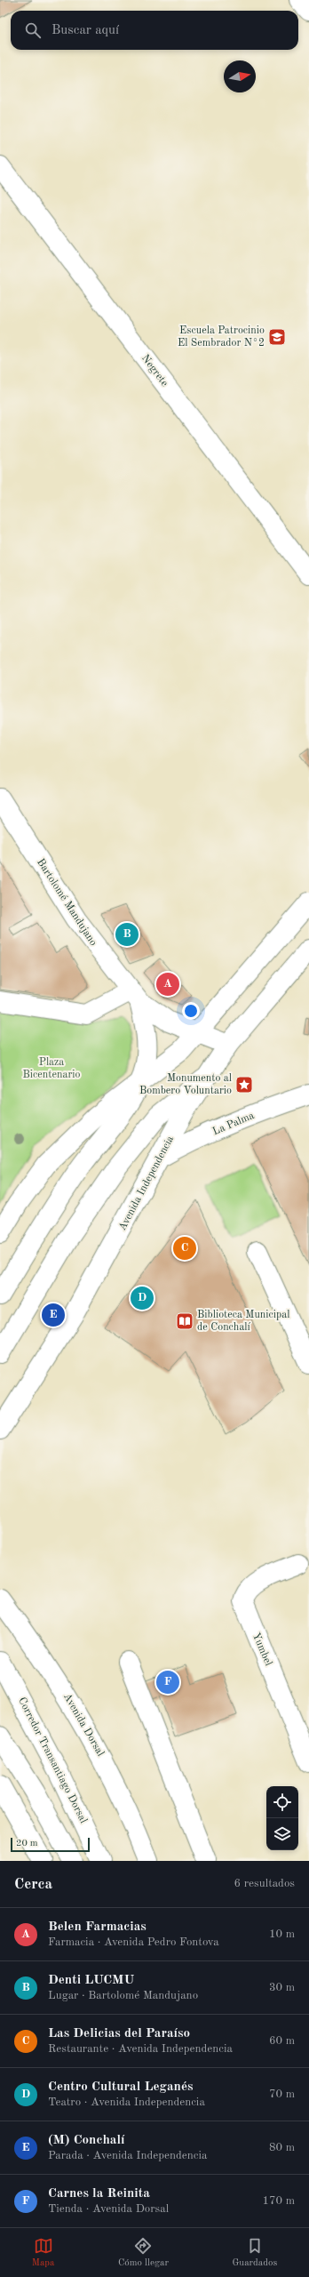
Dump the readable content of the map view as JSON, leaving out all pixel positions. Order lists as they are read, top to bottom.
{
  "streets": {
    "main road": [
      "Negrete",
      "Bartolomé Mandujano",
      "La Palma",
      "Avenida Independencia",
      "Yumbel",
      "Avenida Dorsal",
      "Corredor Transantiago Dorsal"
    ]
  },
  "crossings": [
    ["La Palma", "Avenida Independencia"]
  ],
  "parks": ["Plaza Bicentenario"],
  "places": {
    "school or university": ["Escuela Patrocinio El Sembrador N°2"],
    "place": ["Monumento al Bombero Voluntario"],
    "library": ["Biblioteca Municipal de Conchalí"]
  },
  "scale_bar": "20 m",
  "north": "right",
  "page": {
    "search": "Buscar aquí",
    "pins": [
      "B",
      "A",
      "C",
      "D",
      "E",
      "F"
    ],
    "scale": "20 m",
    "heading": ["Cerca", "6 resultados"],
    "list": [
      {
        "mark": "A",
        "name": "Belen Farmacias",
        "note": "Farmacia · Avenida Pedro Fontova",
        "value": "10 m"
      },
      {
        "mark": "B",
        "name": "Denti LUCMU",
        "note": "Lugar · Bartolomé Mandujano",
        "value": "30 m"
      },
      {
        "mark": "C",
        "name": "Las Delicias del Paraíso",
        "note": "Restaurante · Avenida Independencia",
        "value": "60 m"
      },
      {
        "mark": "D",
        "name": "Centro Cultural Leganés",
        "note": "Teatro · Avenida Independencia",
        "value": "70 m"
      },
      {
        "mark": "E",
        "name": "(M) Conchalí",
        "note": "Parada · Avenida Independencia",
        "value": "80 m"
      },
      {
        "mark": "F",
        "name": "Carnes la Reinita",
        "note": "Tienda · Avenida Dorsal",
        "value": "170 m"
      }
    ],
    "nav": ["Mapa", "Cómo llegar", "Guardados"]
  }
}
